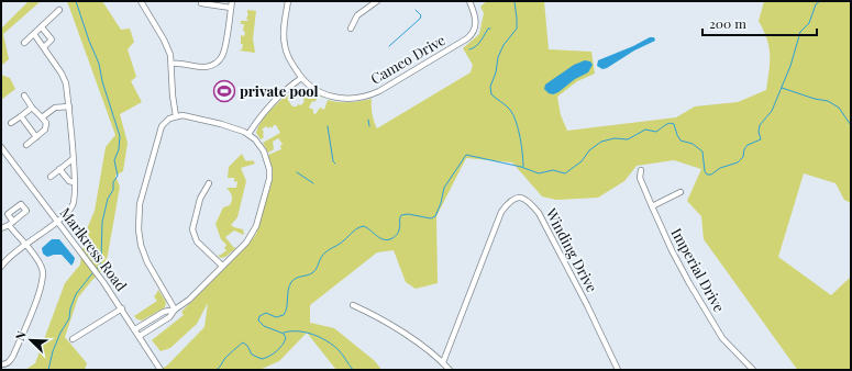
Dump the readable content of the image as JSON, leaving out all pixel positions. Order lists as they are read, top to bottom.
{
  "streets": {
    "street": [
      "Cameo Drive",
      "Marlkress Road",
      "Winding Drive",
      "Imperial Drive"
    ]
  },
  "places": {
    "sports": ["private pool"]
  },
  "scale_bar": "200 m",
  "north": "top left"
}
